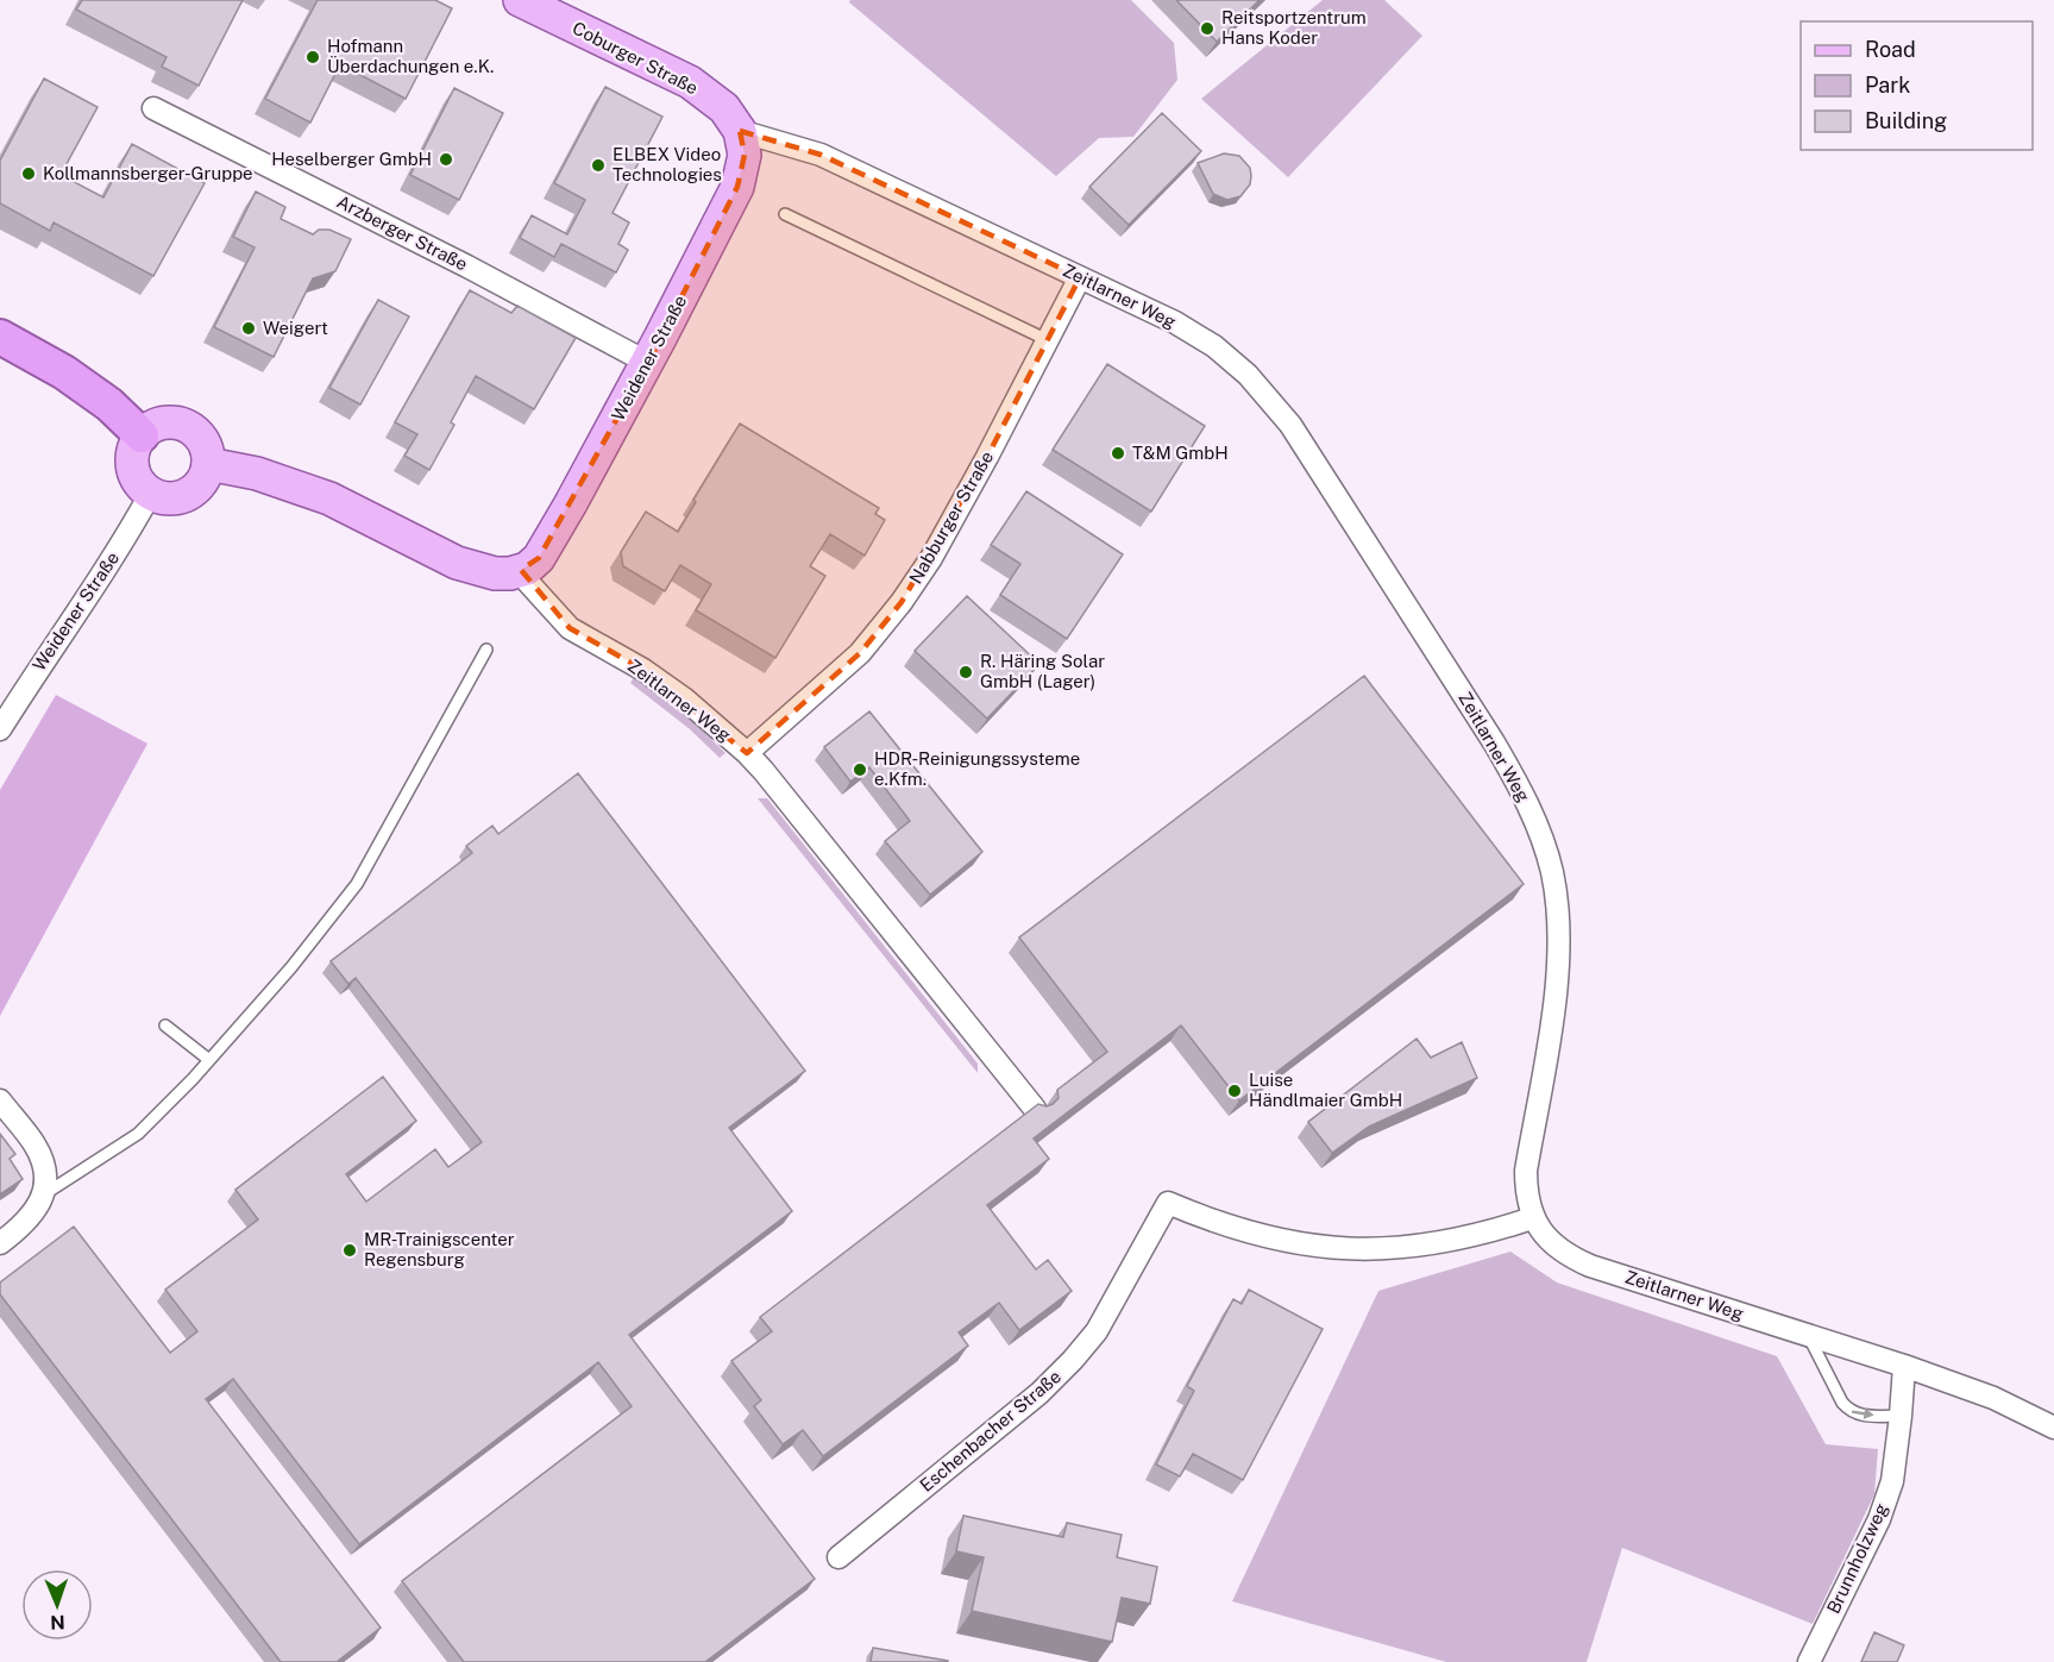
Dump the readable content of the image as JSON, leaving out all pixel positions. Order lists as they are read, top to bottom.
{
  "streets": {
    "main road": ["Coburger Straße", "Weidener Straße"],
    "street": [
      "Arzberger Straße",
      "Zeitlarner Weg",
      "Nabburger Straße",
      "Eschenbacher Straße",
      "Brunnholzweg"
    ]
  },
  "crossings": [
    ["Coburger Straße", "Zeitlarner Weg"],
    ["Coburger Straße", "Weidener Straße"],
    ["Arzberger Straße", "Weidener Straße"],
    ["Zeitlarner Weg", "Weidener Straße"],
    ["Zeitlarner Weg", "Nabburger Straße"],
    ["Zeitlarner Weg", "Eschenbacher Straße"],
    ["Zeitlarner Weg", "Brunnholzweg"]
  ],
  "places": [
    "Reitsportzentrum Hans Koder",
    "Hofmann Überdachungen e.K.",
    "Heselberger GmbH",
    "ELBEX Video Technologies",
    "Kollmannsberger-Gruppe",
    "Weigert",
    "T&M GmbH",
    "R. Häring Solar GmbH (Lager)",
    "HDR-Reinigungssysteme e.Kfm.",
    "Luise Händlmaier GmbH",
    "MR-Trainigscenter Regensburg"
  ],
  "legend": ["Road", "Park", "Building"],
  "north": "bottom"
}
